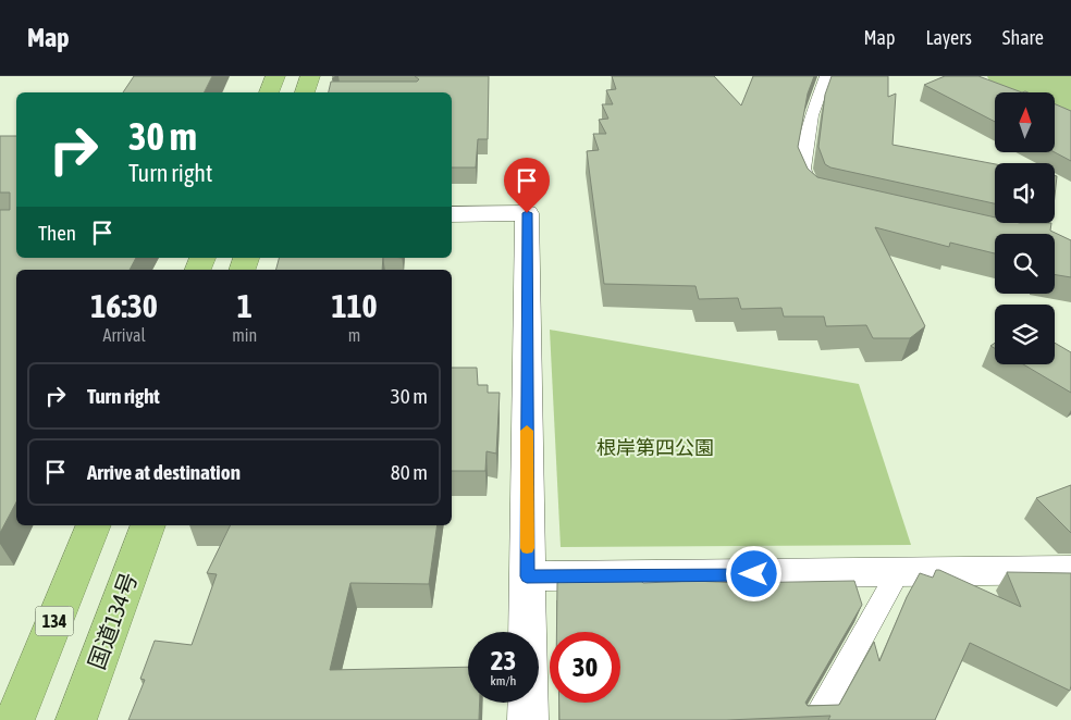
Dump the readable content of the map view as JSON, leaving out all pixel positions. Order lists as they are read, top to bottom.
{
  "streets": {
    "highway": ["134", "国道134号"]
  },
  "parks": ["根岸第四公園"],
  "north": "top",
  "page": {
    "header": "Map",
    "nav": ["Map", "Layers", "Share"],
    "turn": ["30 m", "Turn right"],
    "then": "Then",
    "eta": [
      "16:30",
      "Arrival",
      "1",
      "min",
      "110",
      "m"
    ],
    "list": [
      {
        "name": "Turn right",
        "value": "30 m"
      },
      {
        "name": "Arrive at destination",
        "value": "80 m"
      }
    ],
    "speed": "23 km/h",
    "limit": "30"
  }
}
